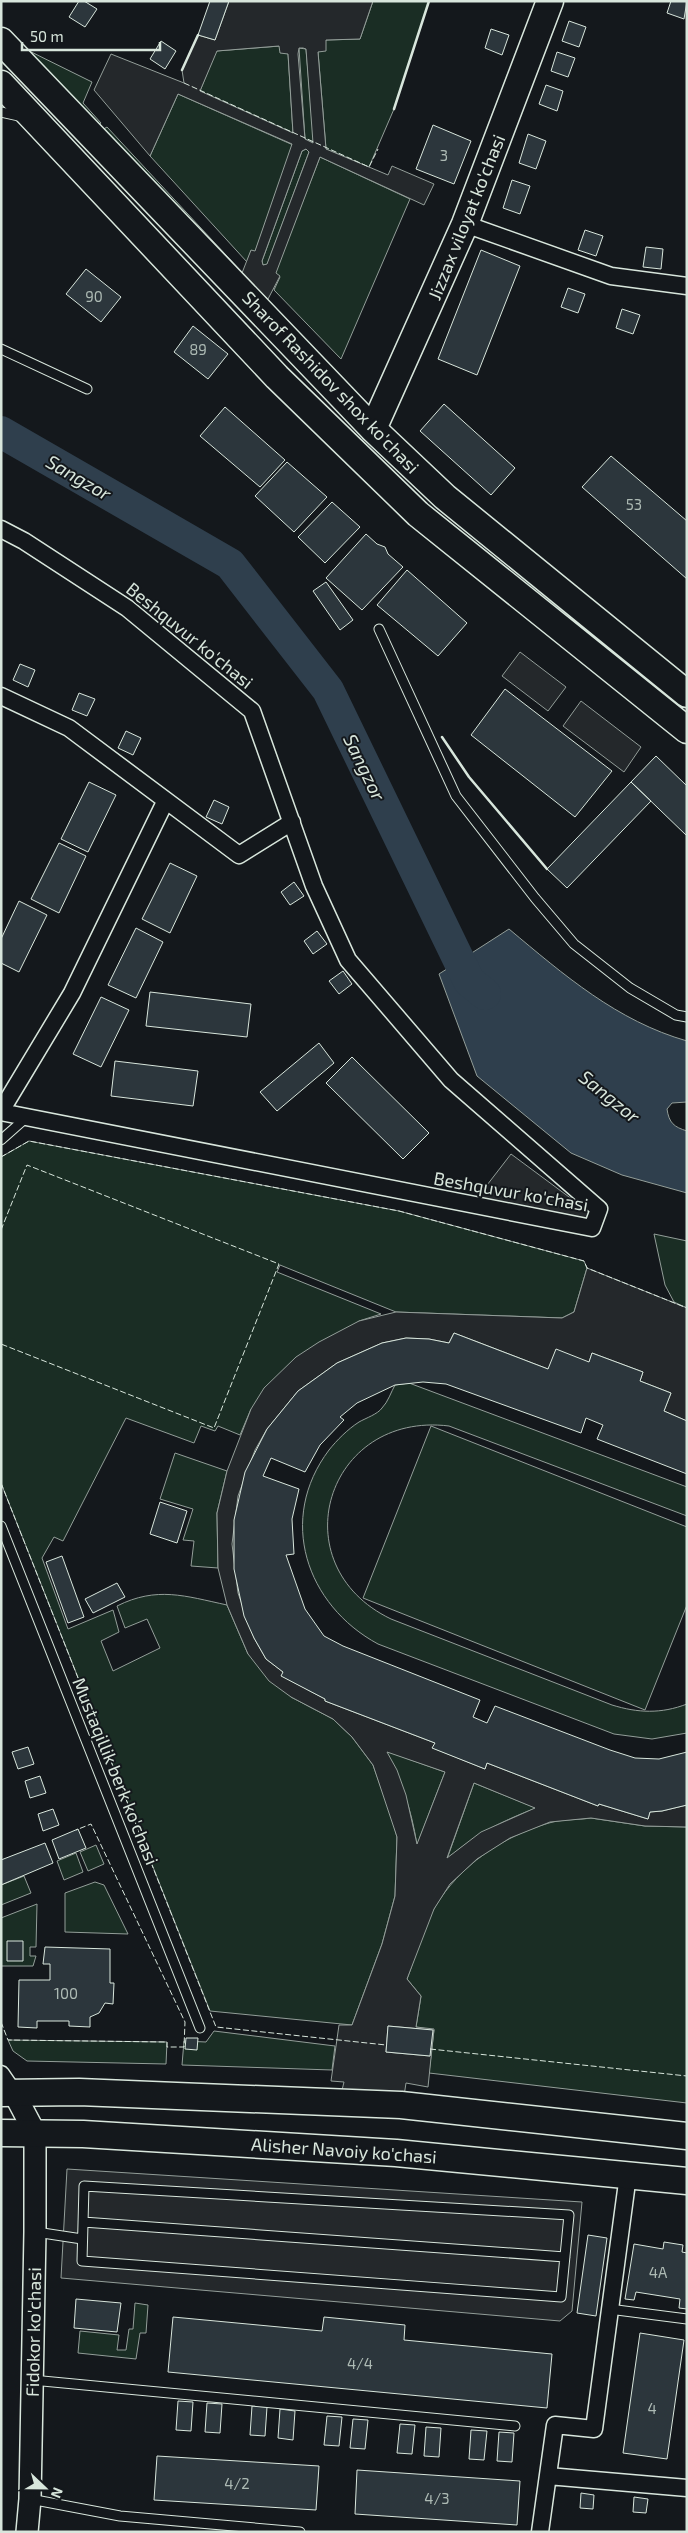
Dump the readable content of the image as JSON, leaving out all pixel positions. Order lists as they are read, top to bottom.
{
  "streets": {
    "main road": ["Jizzax viloyat ko'chasi", "Sharof Rashidov shox ko'chasi", "Alisher Navoiy ko'chasi"],
    "street": ["Beshquvur ko'chasi", "Fidokor ko'chasi"],
    "lane": ["Mustaqillik berk ko'chasi"]
  },
  "crossings": [
    ["Jizzax viloyat ko'chasi", "Sharof Rashidov shox ko'chasi"],
    ["Alisher Navoiy ko'chasi", "Fidokor ko'chasi"]
  ],
  "water": ["Sangzor"],
  "house_numbers": [
    "3",
    "90",
    "89",
    "53",
    "100",
    "4A",
    "4/4",
    "4",
    "4/2",
    "4/3"
  ],
  "scale_bar": "50 m",
  "north": "right"
}
